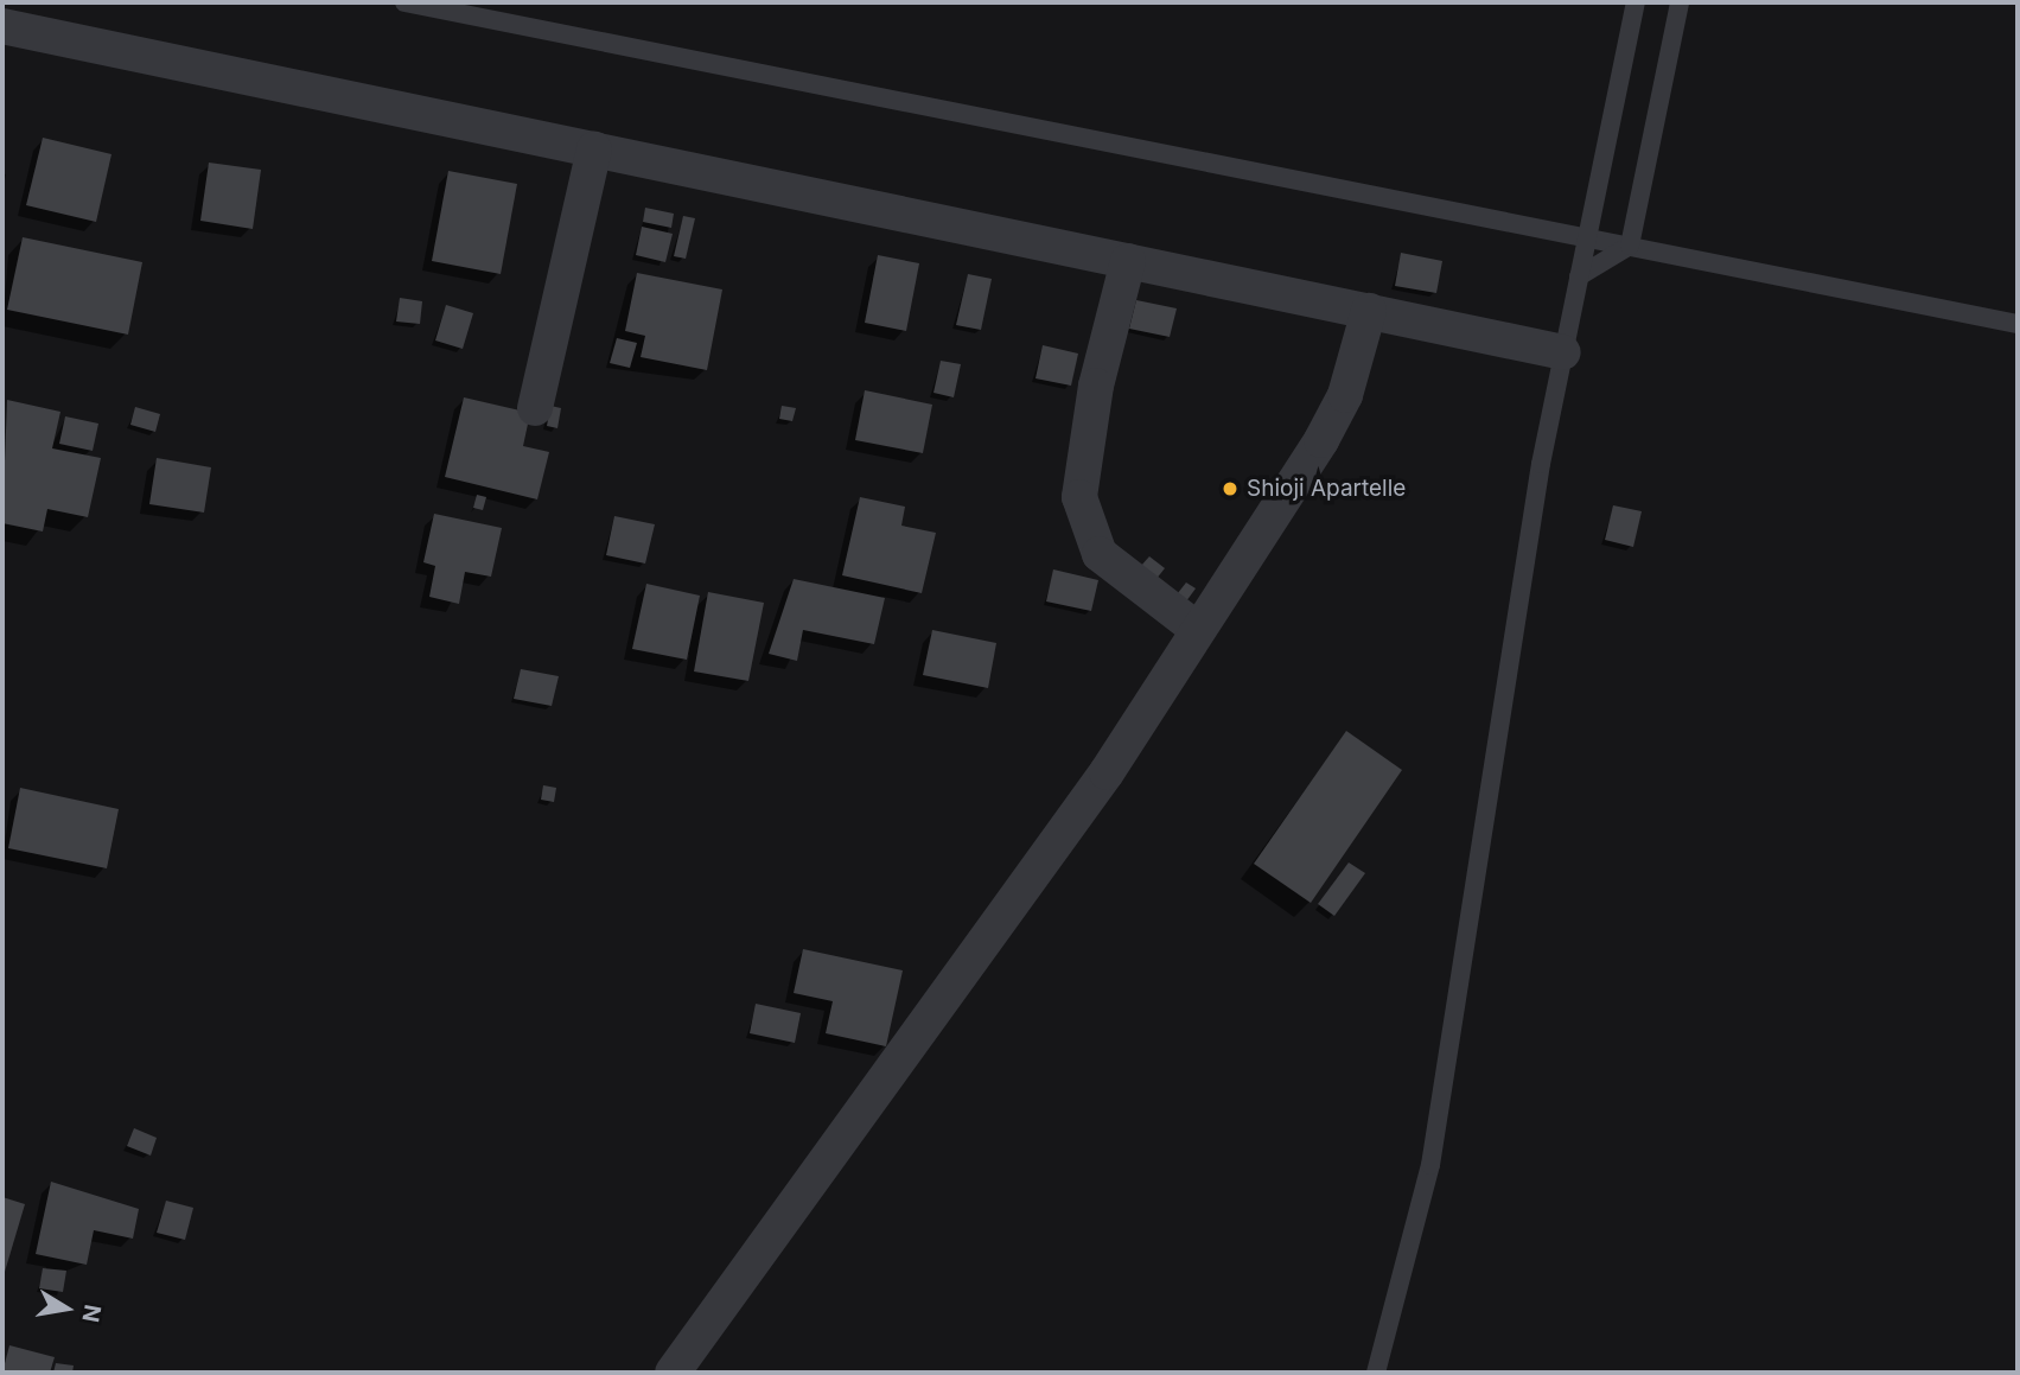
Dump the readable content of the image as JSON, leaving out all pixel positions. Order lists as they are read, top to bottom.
{
  "places": ["Shioji Apartelle"],
  "north": "right"
}
